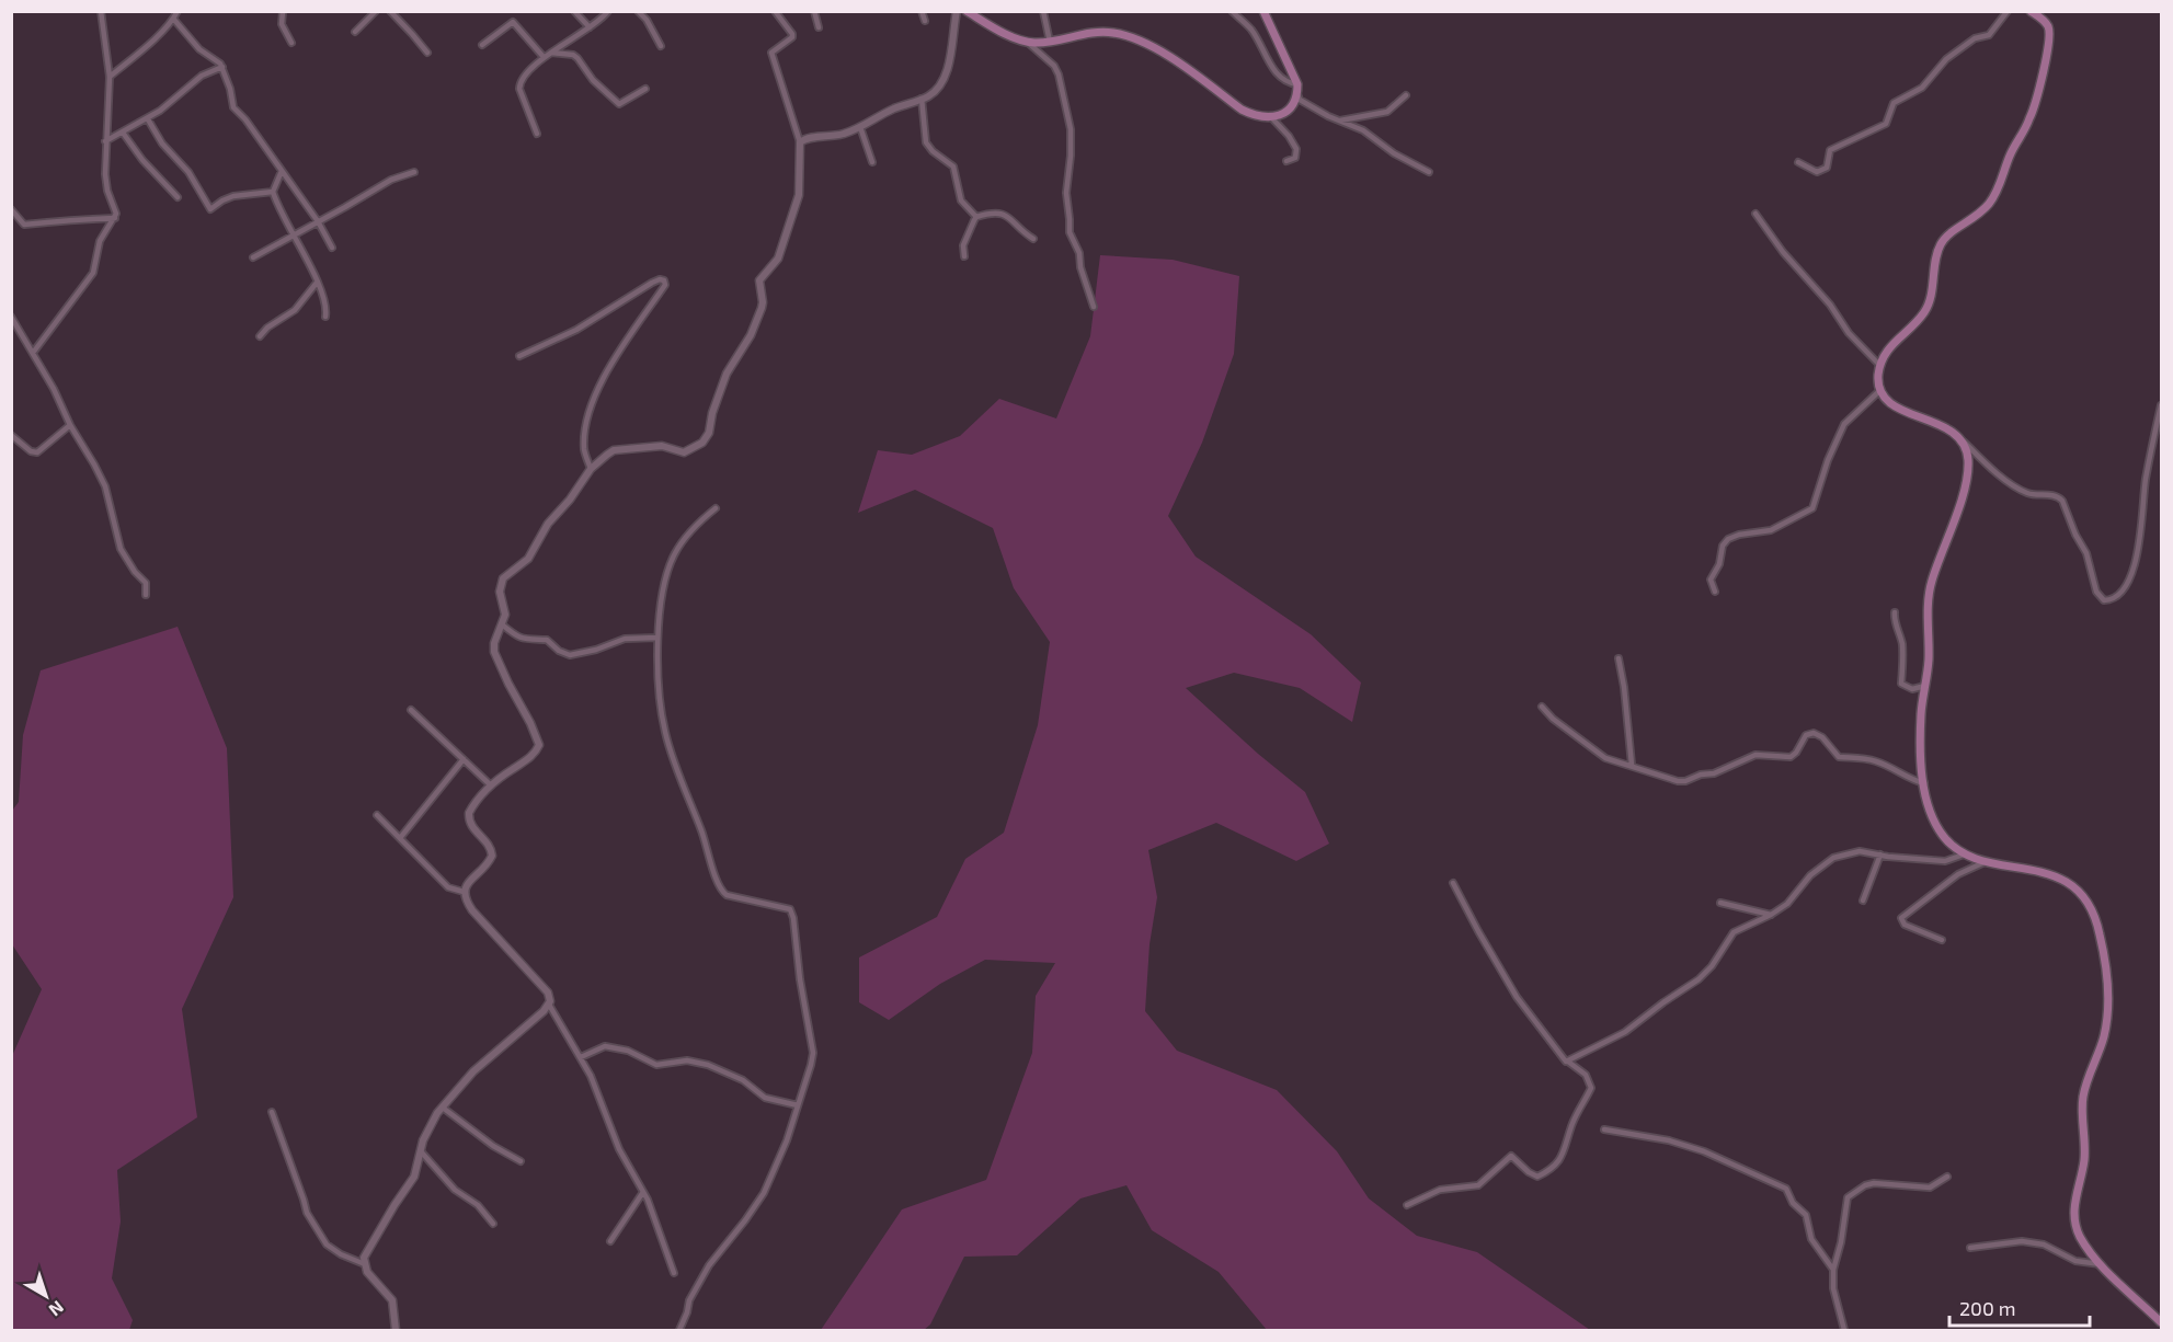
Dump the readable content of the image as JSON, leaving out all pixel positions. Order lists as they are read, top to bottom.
{
  "scale_bar": "200 m",
  "north": "bottom right"
}
